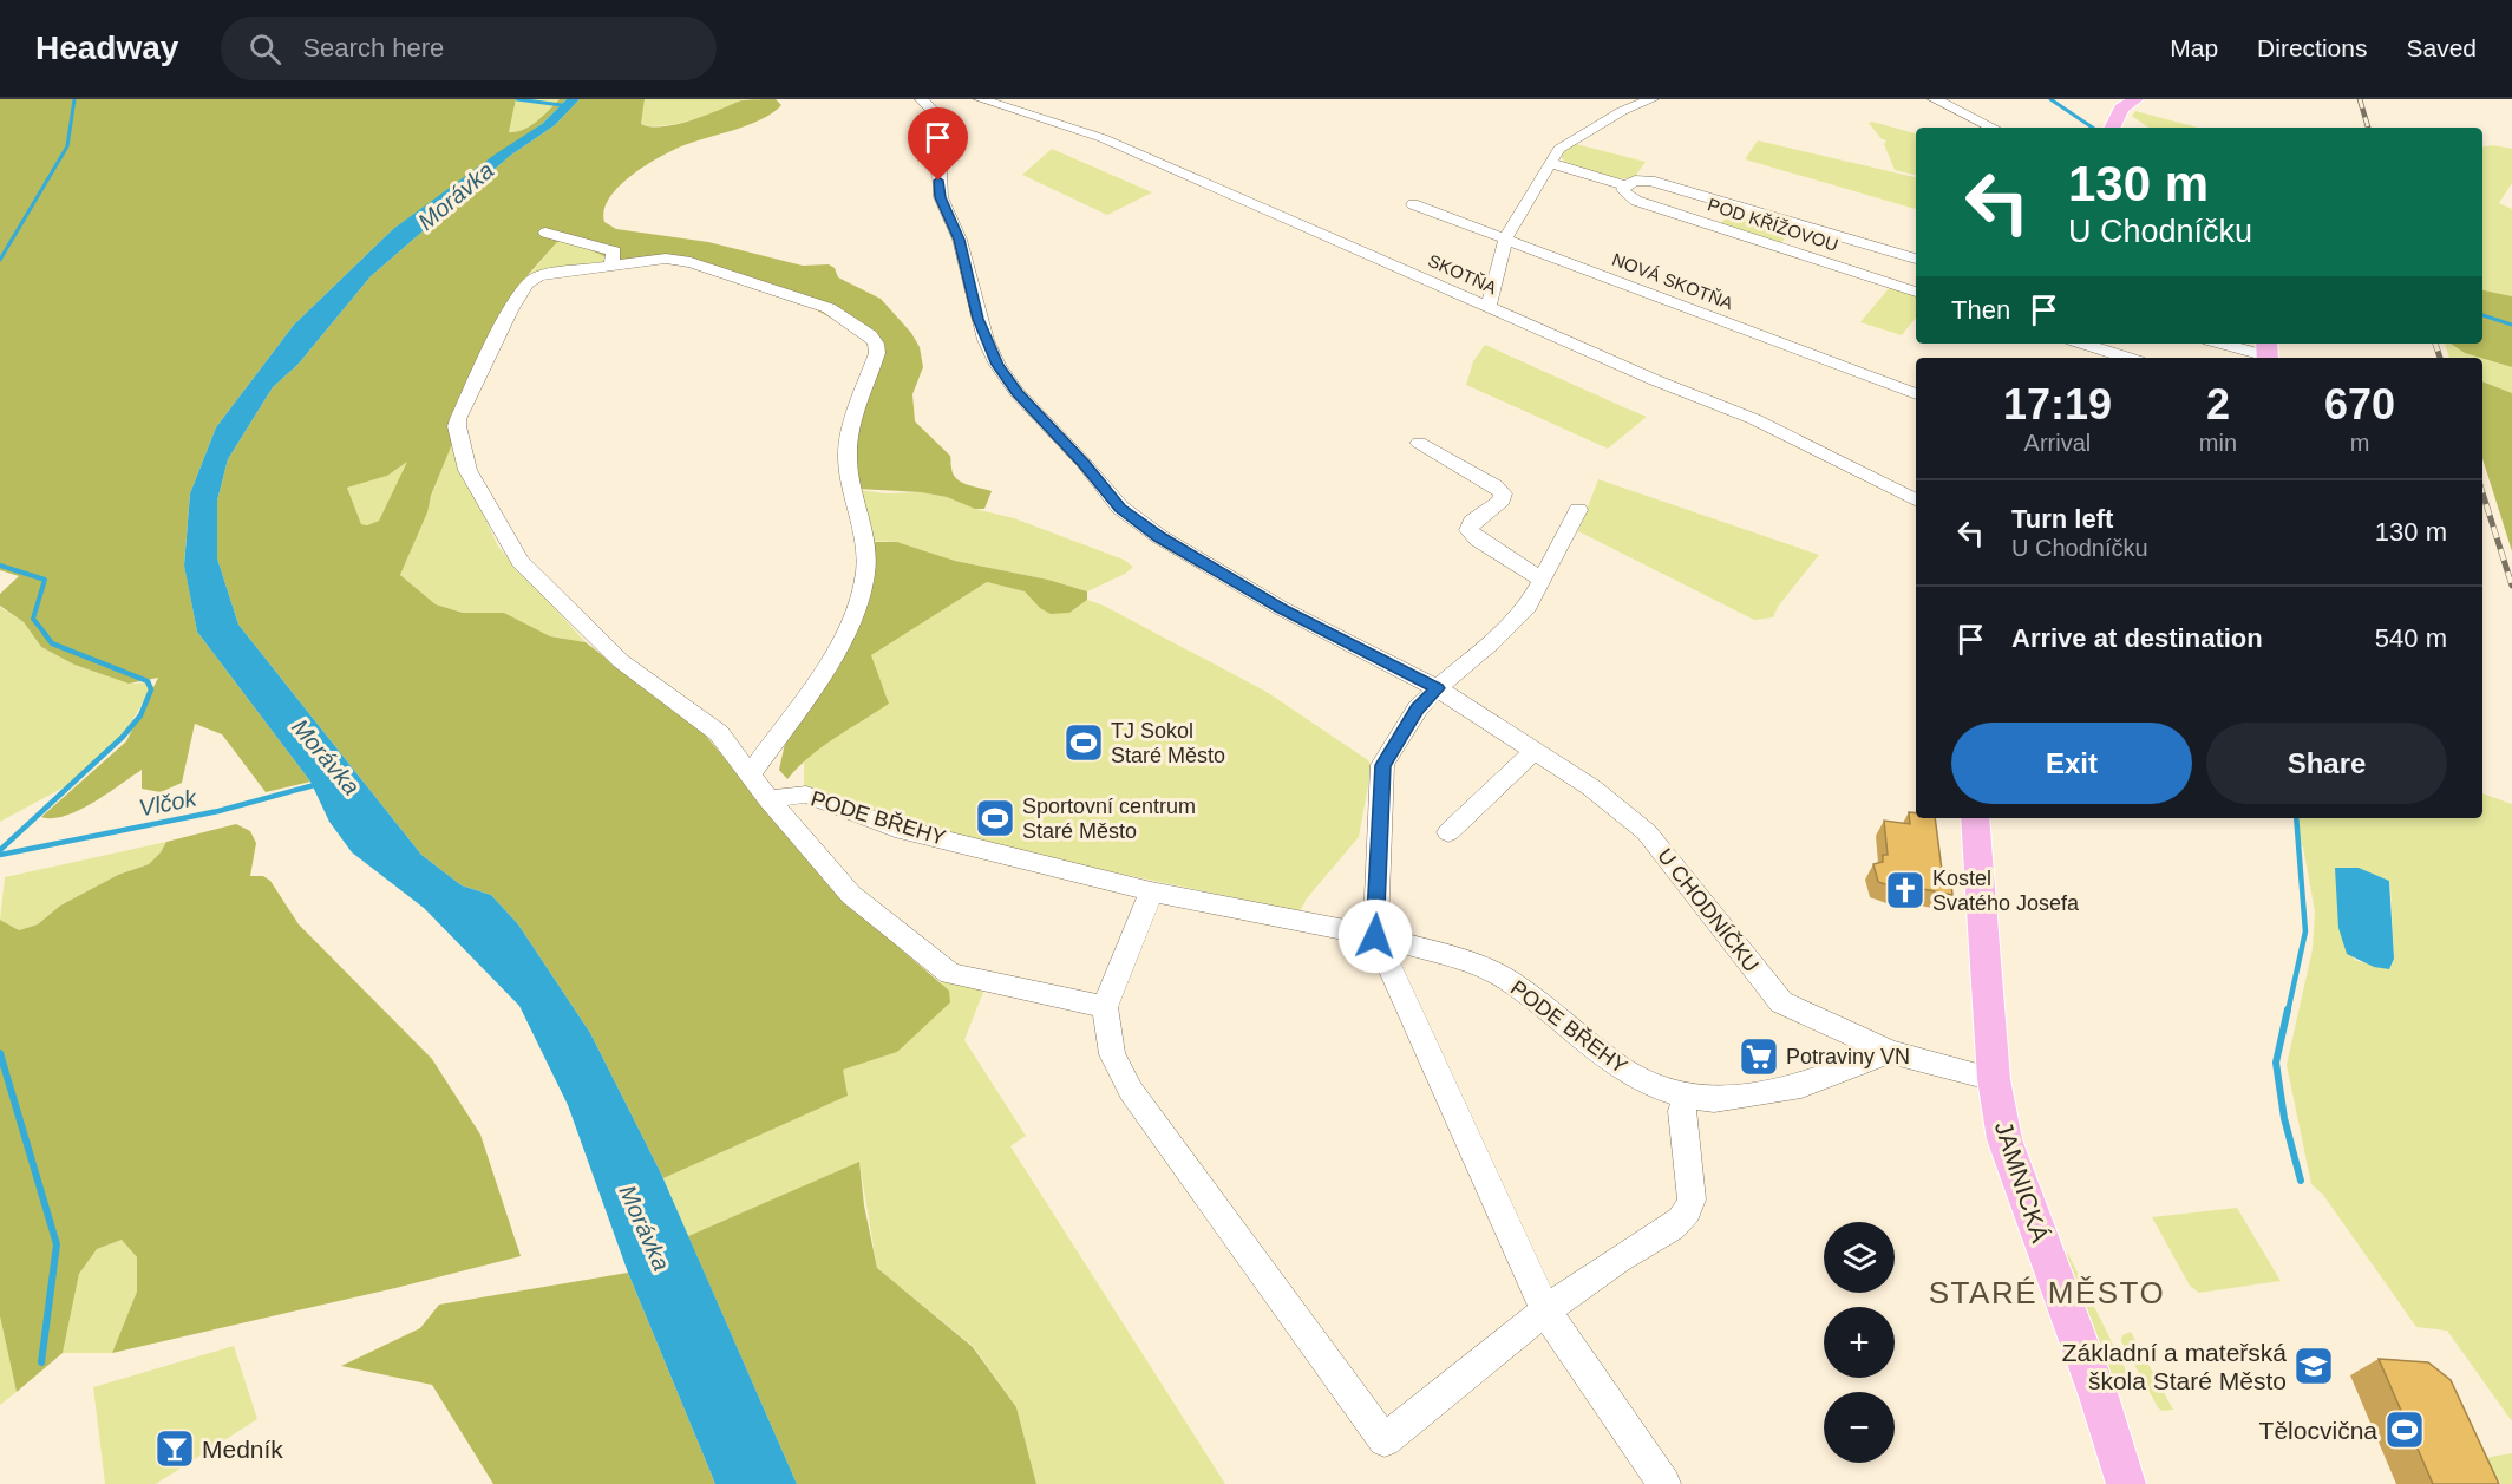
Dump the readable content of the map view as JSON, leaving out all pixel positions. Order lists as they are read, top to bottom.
{
  "streets": {
    "main road": ["JAMNICKÁ"],
    "street": [
      "POD KŘÍŽOVOU",
      "SKOTŇA",
      "NOVÁ SKOTŇA",
      "PODE BŘEHY",
      "U CHODNÍČKU"
    ]
  },
  "districts": ["STARÉ MĚSTO"],
  "water": ["Morávka", "Vlčok"],
  "places": {
    "sports": ["TJ Sokol Staré Město", "Sportovní centrum Staré Město", "Tělocvična"],
    "church": ["Kostel Svatého Josefa"],
    "supermarket": ["Potraviny VN"],
    "school or university": ["Základní a mateřská škola Staré Město"],
    "bar": ["Medník"]
  },
  "page": {
    "header": "Headway",
    "search": "Search here",
    "nav": ["Map", "Directions", "Saved"],
    "turn": ["130 m", "U Chodníčku"],
    "then": "Then",
    "eta": [
      "17:19",
      "Arrival",
      "2",
      "min",
      "670",
      "m"
    ],
    "list": [
      {
        "name": "Turn left",
        "note": "U Chodníčku",
        "value": "130 m"
      },
      {
        "name": "Arrive at destination",
        "value": "540 m"
      }
    ],
    "buttons": ["Exit", "Share"],
    "map_buttons": ["+", "−"]
  }
}
